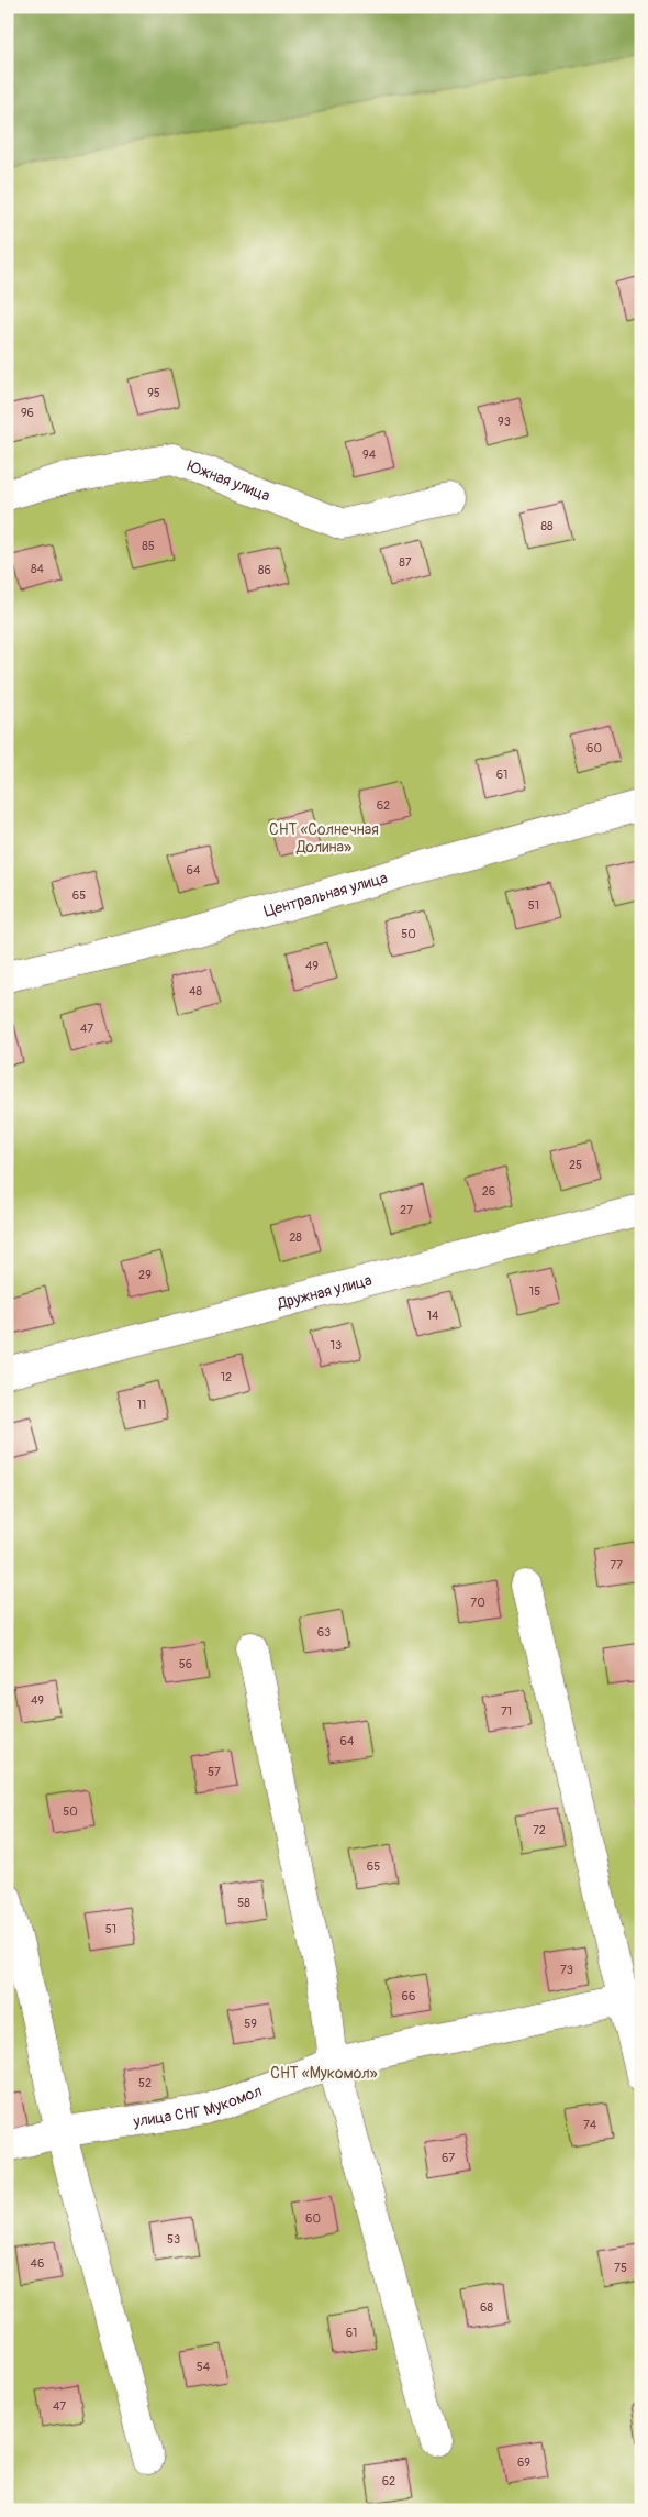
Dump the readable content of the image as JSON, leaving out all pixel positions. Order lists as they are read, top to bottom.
{
  "streets": {
    "street": [
      "Южная улица",
      "Центральная улица",
      "Дружная улица",
      "улица СНГ Мукомол"
    ]
  },
  "parks": ["СНТ «Солнечная Долина»", "СНТ «Мукомол»"],
  "house_numbers": [
    "95",
    "96",
    "93",
    "94",
    "88",
    "85",
    "87",
    "84",
    "86",
    "60",
    "61",
    "62",
    "64",
    "65",
    "51",
    "50",
    "49",
    "48",
    "47",
    "25",
    "26",
    "27",
    "28",
    "29",
    "15",
    "14",
    "13",
    "12",
    "11",
    "77",
    "70",
    "63",
    "56",
    "49",
    "71",
    "64",
    "57",
    "50",
    "72",
    "65",
    "58",
    "51",
    "73",
    "66",
    "59",
    "52",
    "74",
    "67",
    "60",
    "53",
    "46",
    "75",
    "68",
    "61",
    "54",
    "47",
    "69",
    "62"
  ]
}
